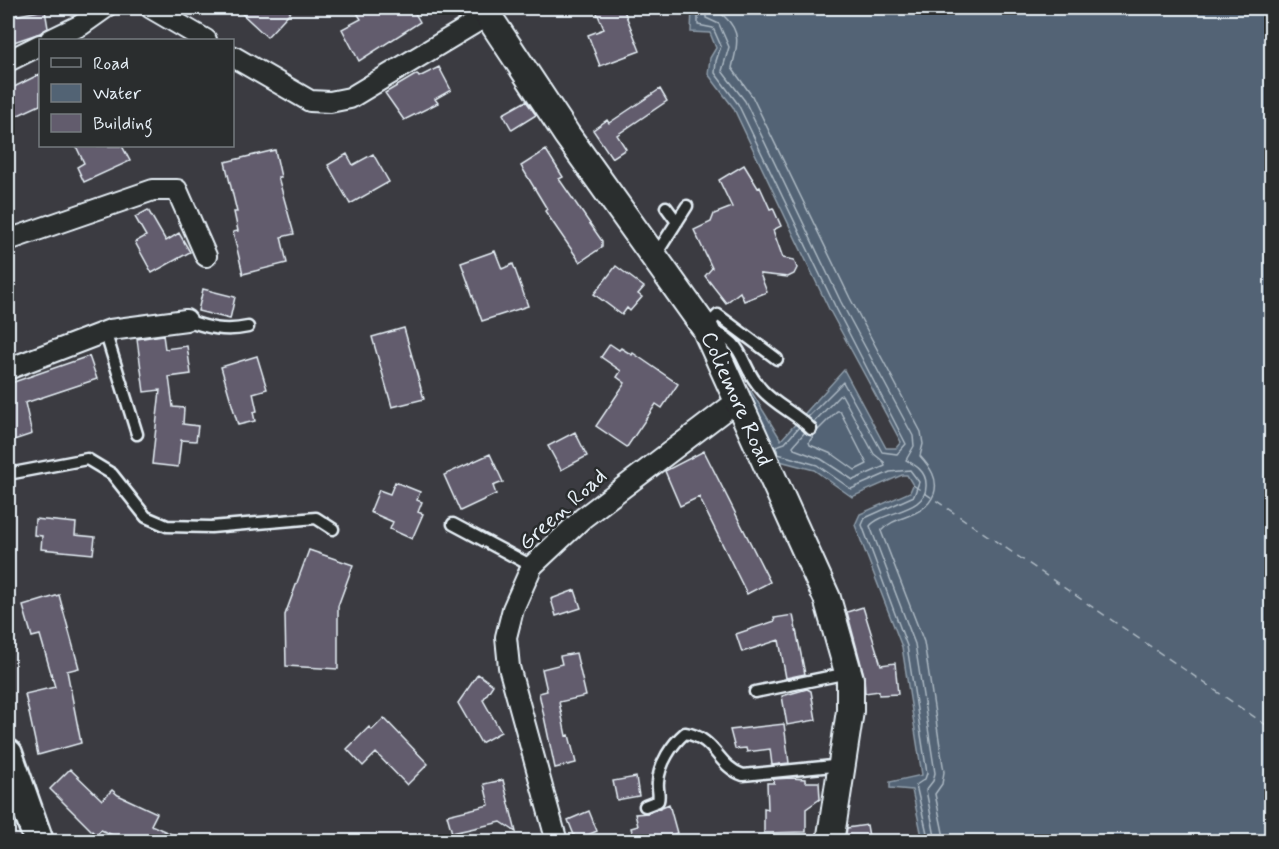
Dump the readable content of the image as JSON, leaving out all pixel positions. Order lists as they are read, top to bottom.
{
  "streets": {
    "street": ["Coliemore Road", "Green Road"]
  },
  "crossings": [
    ["Coliemore Road", "Green Road"]
  ],
  "legend": ["Road", "Water", "Building"]
}
